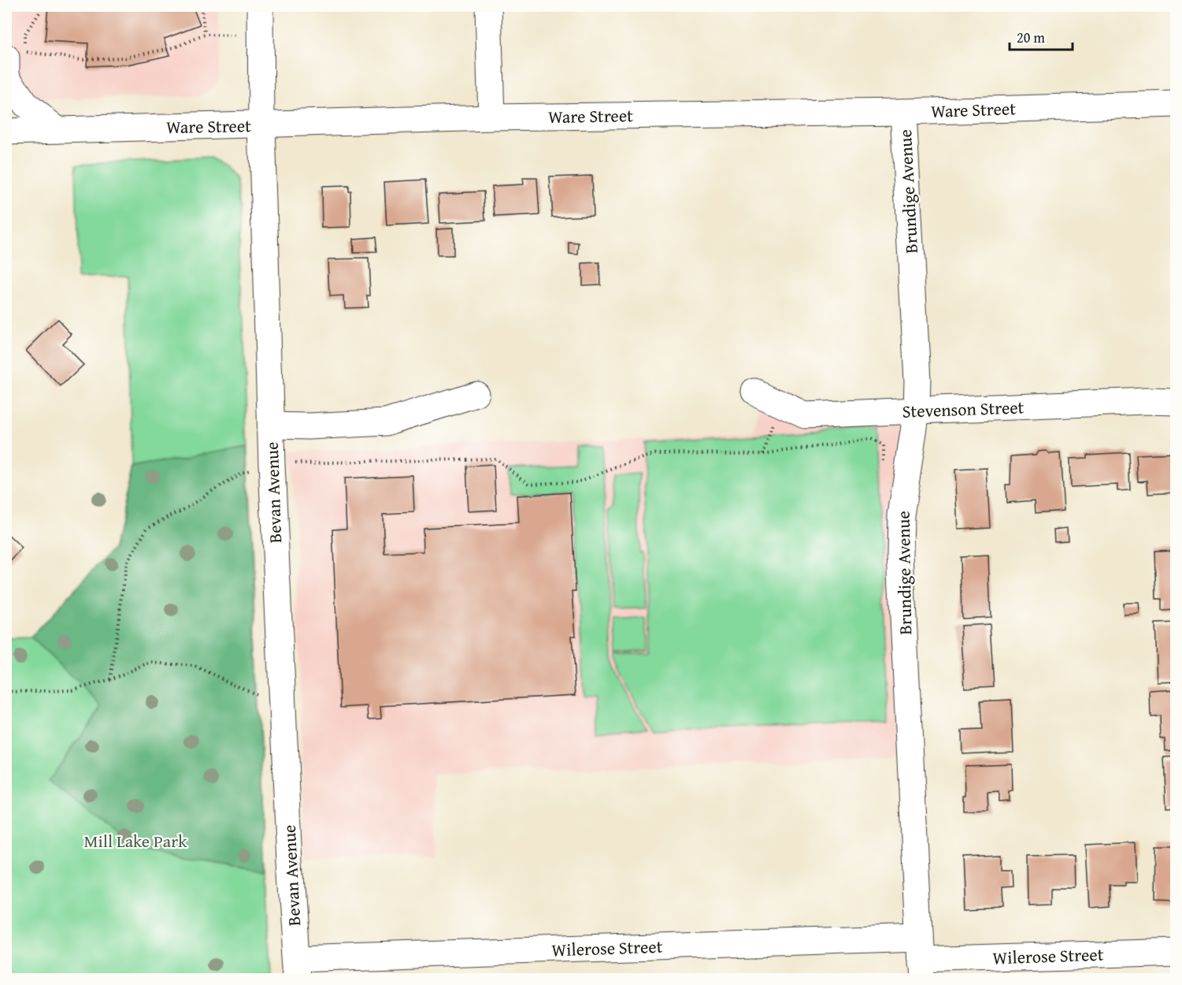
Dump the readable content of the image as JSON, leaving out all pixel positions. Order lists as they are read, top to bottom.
{
  "streets": {
    "street": [
      "Ware Street",
      "Brundige Avenue",
      "Stevenson Street",
      "Bevan Avenue",
      "Wilerose Street"
    ]
  },
  "crossings": [
    ["Ware Street", "Brundige Avenue"],
    ["Ware Street", "Bevan Avenue"],
    ["Brundige Avenue", "Stevenson Street"],
    ["Brundige Avenue", "Wilerose Street"],
    ["Bevan Avenue", "Wilerose Street"]
  ],
  "parks": ["Mill Lake Park"],
  "scale_bar": "20 m"
}
